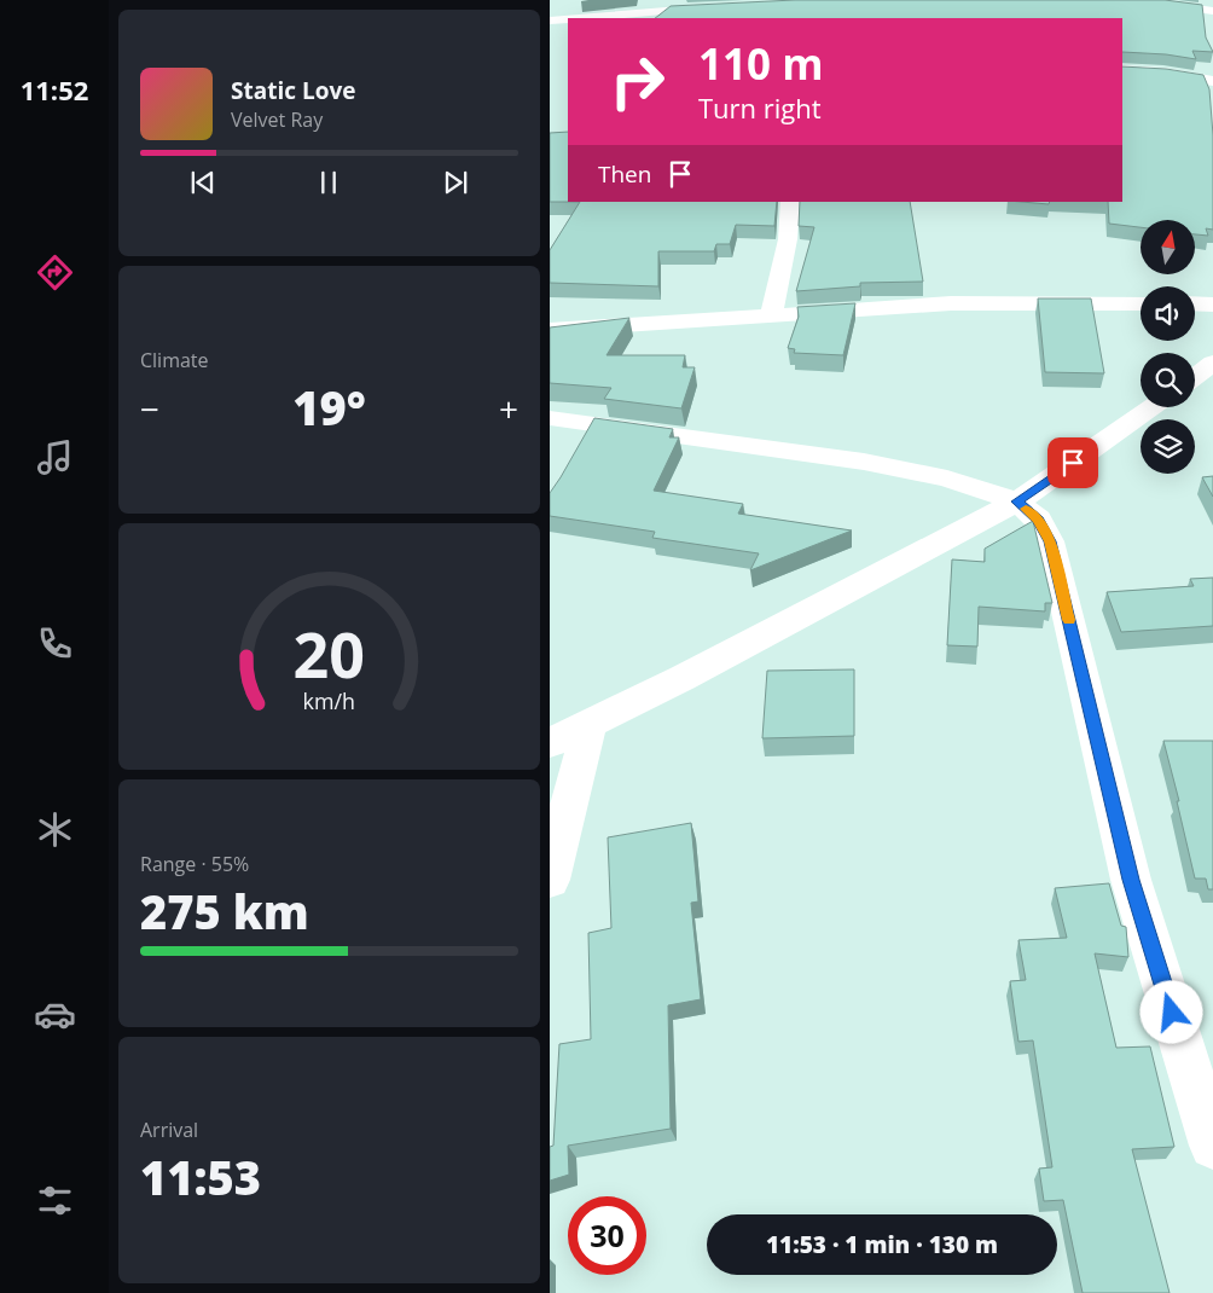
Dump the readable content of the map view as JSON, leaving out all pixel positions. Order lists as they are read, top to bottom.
{
  "north": "top",
  "page": {
    "tabs": "11:52",
    "turn": ["110 m", "Turn right"],
    "song": ["Static Love", "Velvet Ray"],
    "then": "Then",
    "tile": [
      "Climate",
      ["Range · 55%", "275 km"],
      ["Arrival", "11:53"]
    ],
    "heat": ["−", "19°", "+"],
    "limit": "30",
    "trip": "11:53 · 1 min · 130 m",
    "gauge": ["20", "km/h"]
  }
}
